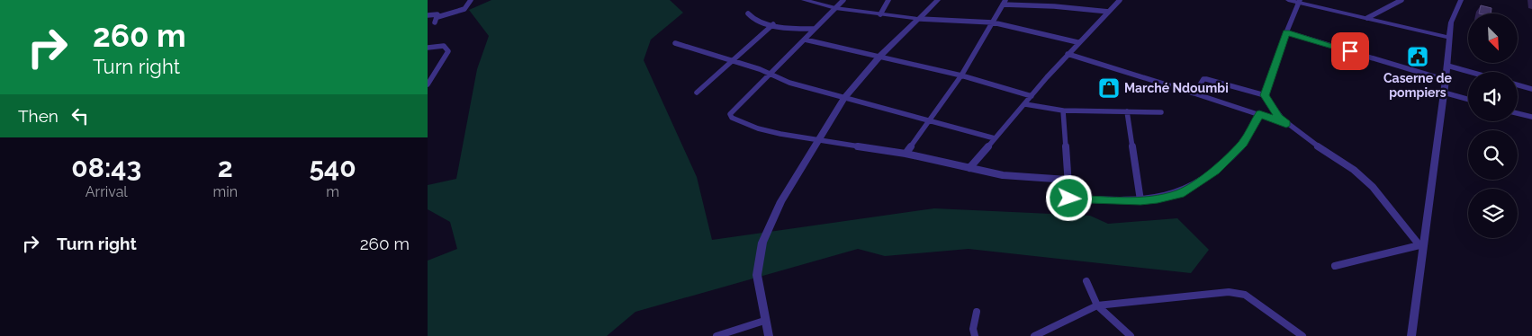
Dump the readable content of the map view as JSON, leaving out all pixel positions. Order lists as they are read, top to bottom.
{
  "places": {
    "public building": ["Caserne de pompiers"],
    "shop": ["Marché Ndoumbi"]
  },
  "north": "bottom right",
  "page": {
    "turn": ["260 m", "Turn right"],
    "then": "Then",
    "eta": [
      "08:43",
      "Arrival",
      "2",
      "min",
      "540",
      "m"
    ],
    "list": [
      {
        "name": "Turn right",
        "value": "260 m"
      }
    ]
  }
}
